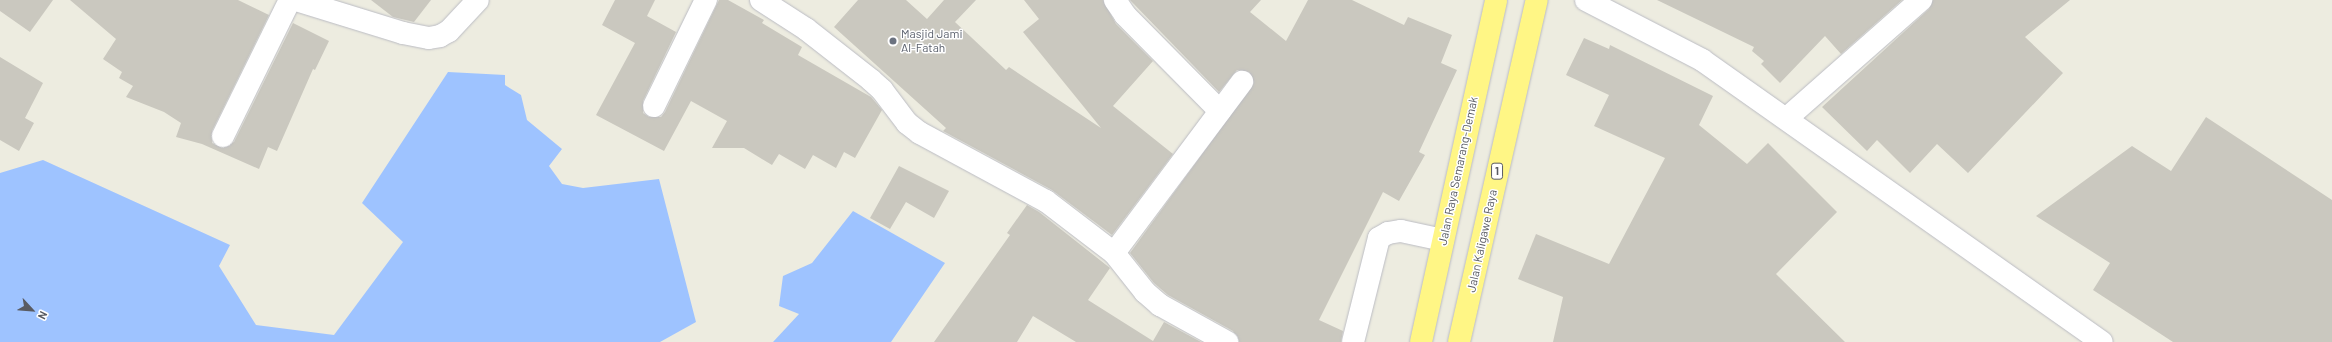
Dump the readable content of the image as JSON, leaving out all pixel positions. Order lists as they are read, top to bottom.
{
  "streets": {
    "highway": ["Jalan Raya Semarang-Demak", "1", "Jalan Kaligawe Raya"]
  },
  "places": ["Masjid Jami Al-Fatah"],
  "north": "bottom right"
}
